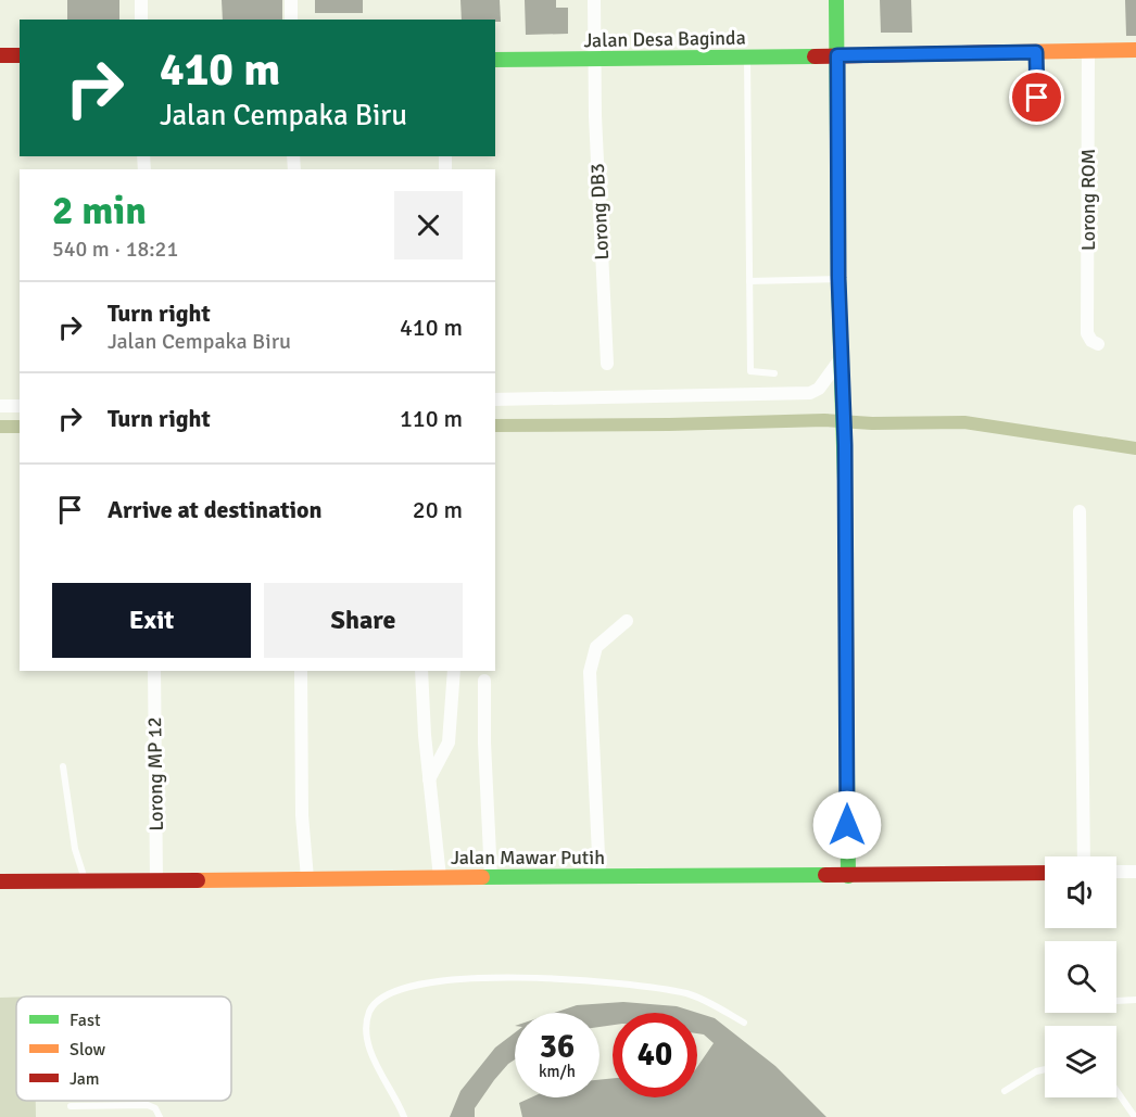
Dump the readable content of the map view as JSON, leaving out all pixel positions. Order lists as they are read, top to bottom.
{
  "streets": {
    "street": [
      "Jalan Desa Baginda",
      "Lorong ROM",
      "Lorong DB3",
      "Lorong MP 12",
      "Jalan Mawar Putih"
    ]
  },
  "crossings": [
    ["Jalan Desa Baginda", "Lorong ROM"],
    ["Jalan Desa Baginda", "Lorong DB3"],
    ["Lorong MP 12", "Jalan Mawar Putih"]
  ],
  "legend": ["Fast", "Slow", "Jam"],
  "page": {
    "turn": ["410 m", "Jalan Cempaka Biru"],
    "heading": ["2 min", "540 m · 18:21"],
    "list": [
      {
        "name": "Turn right",
        "note": "Jalan Cempaka Biru",
        "value": "410 m"
      },
      {
        "name": "Turn right",
        "value": "110 m"
      },
      {
        "name": "Arrive at destination",
        "value": "20 m"
      }
    ],
    "buttons": ["Exit", "Share"],
    "speed": "36 km/h",
    "limit": "40"
  }
}
